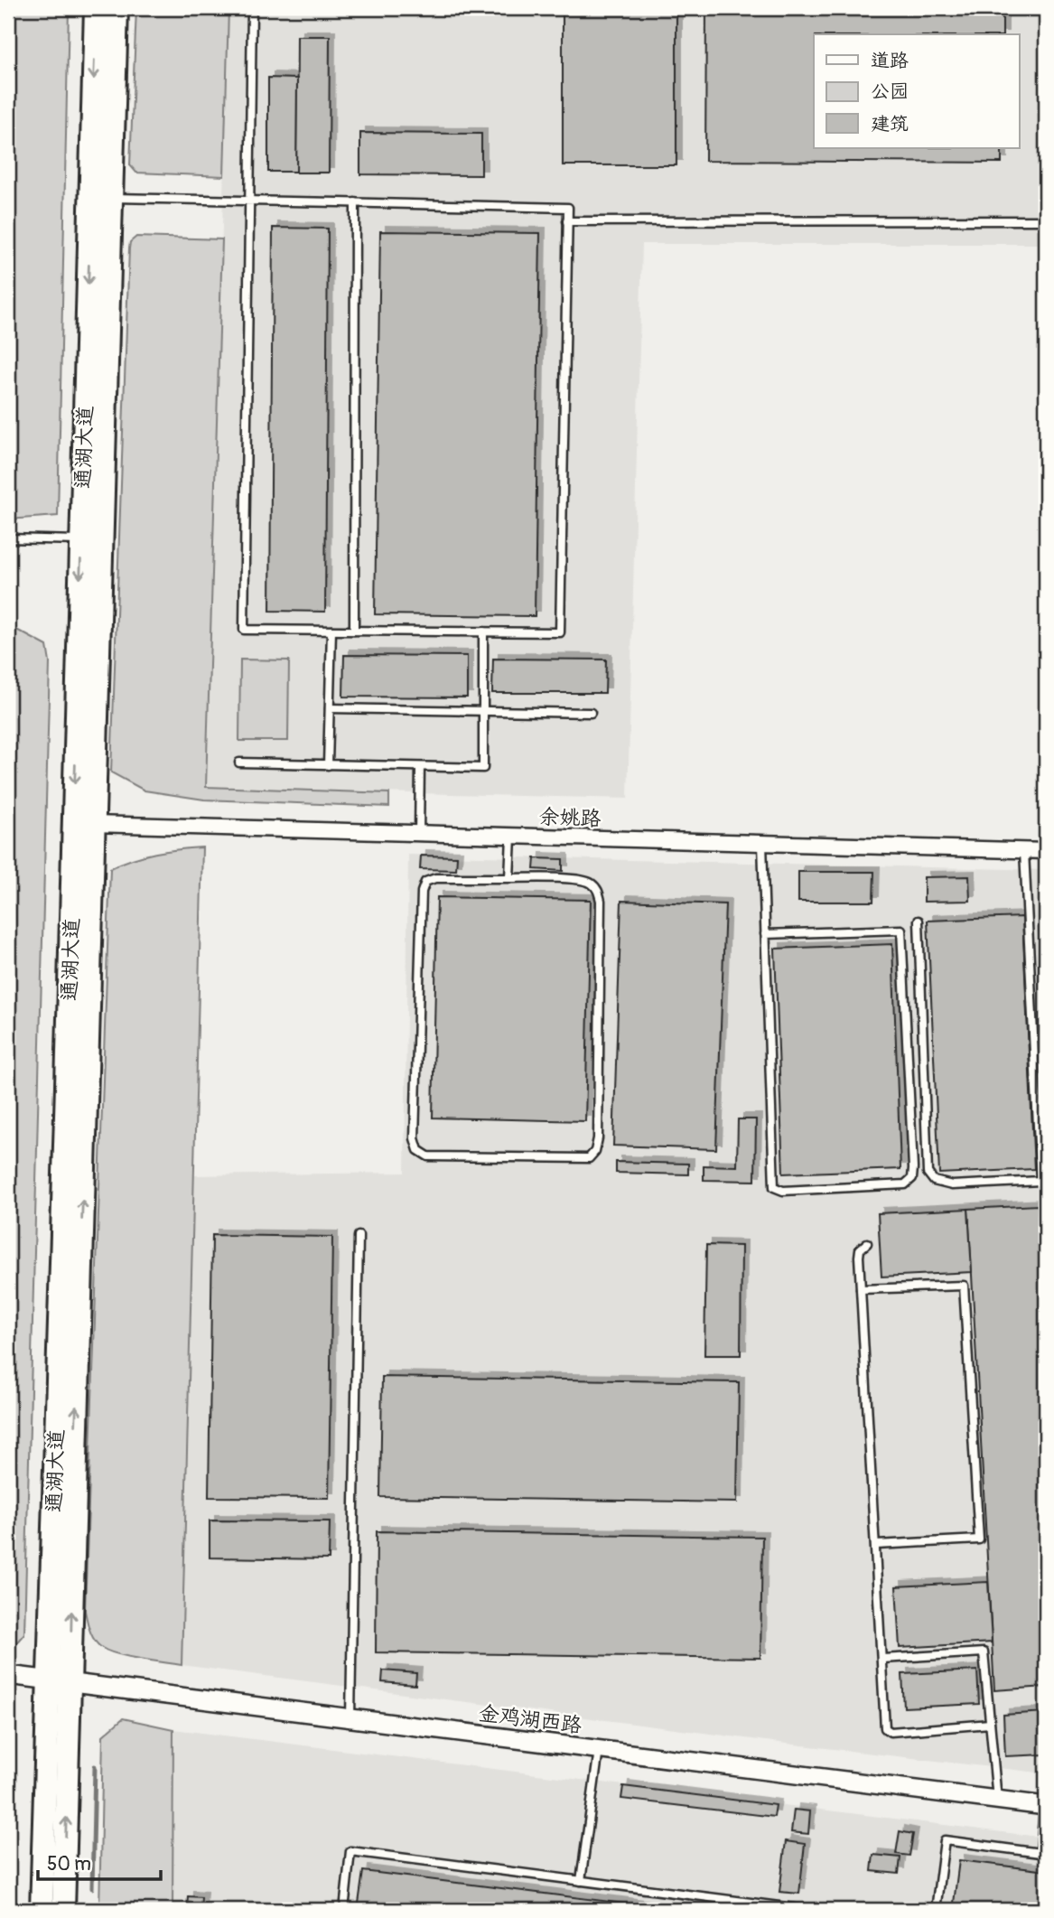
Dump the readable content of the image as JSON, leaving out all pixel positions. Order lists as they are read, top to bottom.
{
  "streets": {
    "main road": ["通湖大道"],
    "street": ["余姚路", "金鸡湖西路"]
  },
  "crossings": [
    ["通湖大道", "余姚路"],
    ["通湖大道", "金鸡湖西路"]
  ],
  "legend": ["道路", "公园", "建筑"],
  "scale_bar": "50 m"
}
